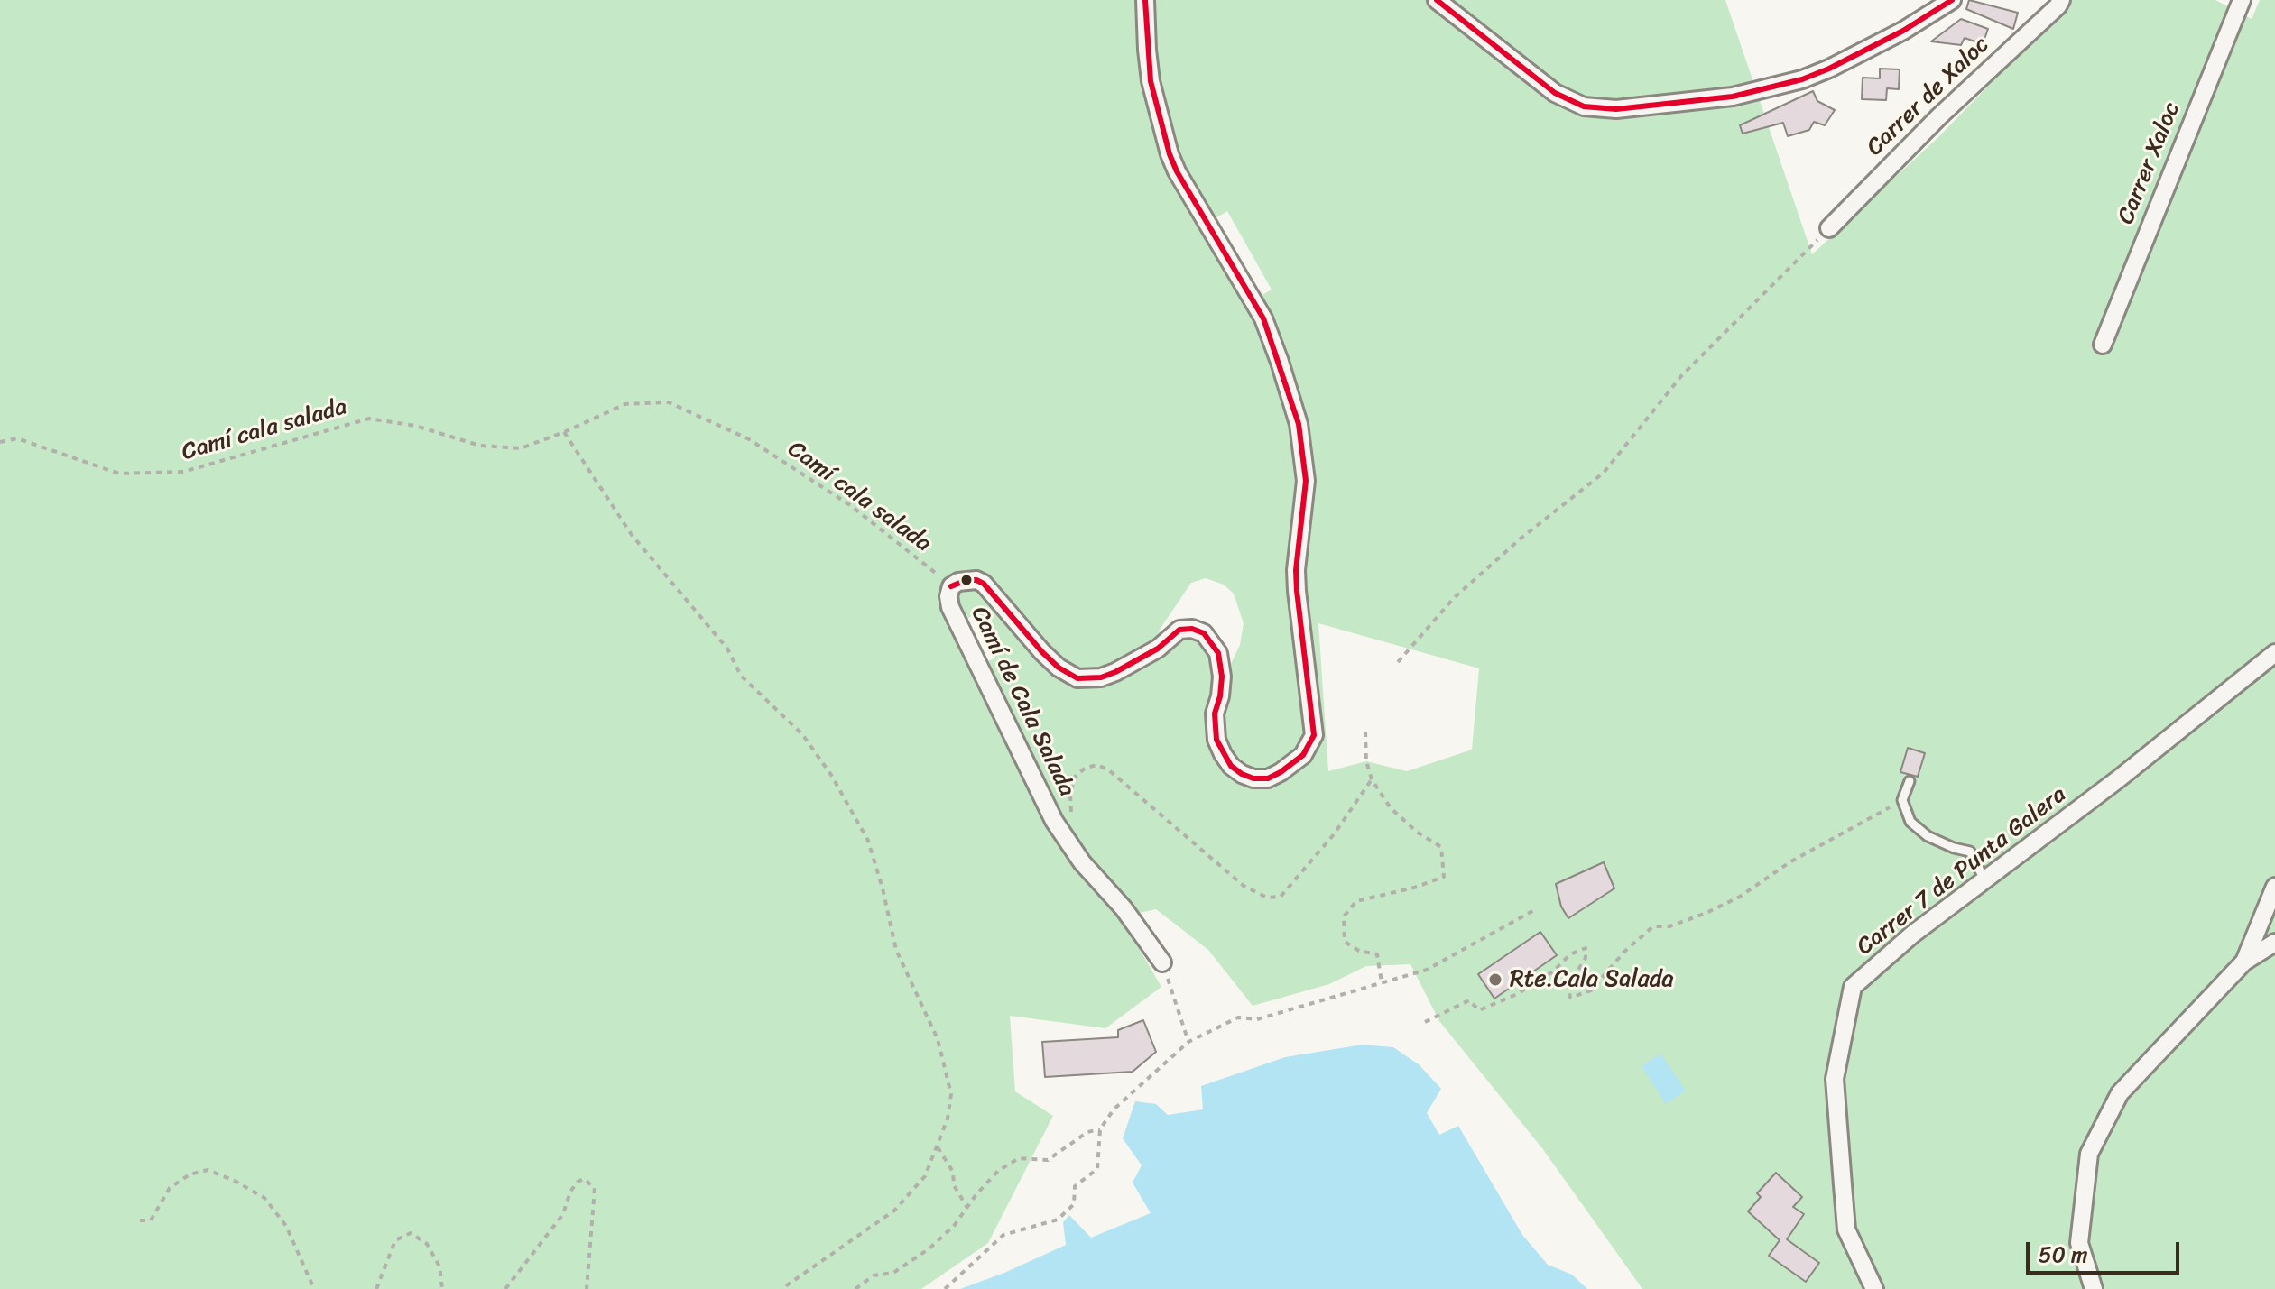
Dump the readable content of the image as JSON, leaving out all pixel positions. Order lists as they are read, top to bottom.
{
  "streets": {
    "street": [
      "Carrer de Xaloc",
      "Carrer Xaloc",
      "Camí de Cala Salada",
      "Carrer 7 de Punta Galera"
    ],
    "path": ["Camí cala salada"]
  },
  "crossings": [
    ["Camí cala salada", "Camí de Cala Salada"]
  ],
  "places": ["Rte.Cala Salada"],
  "scale_bar": "50 m"
}
